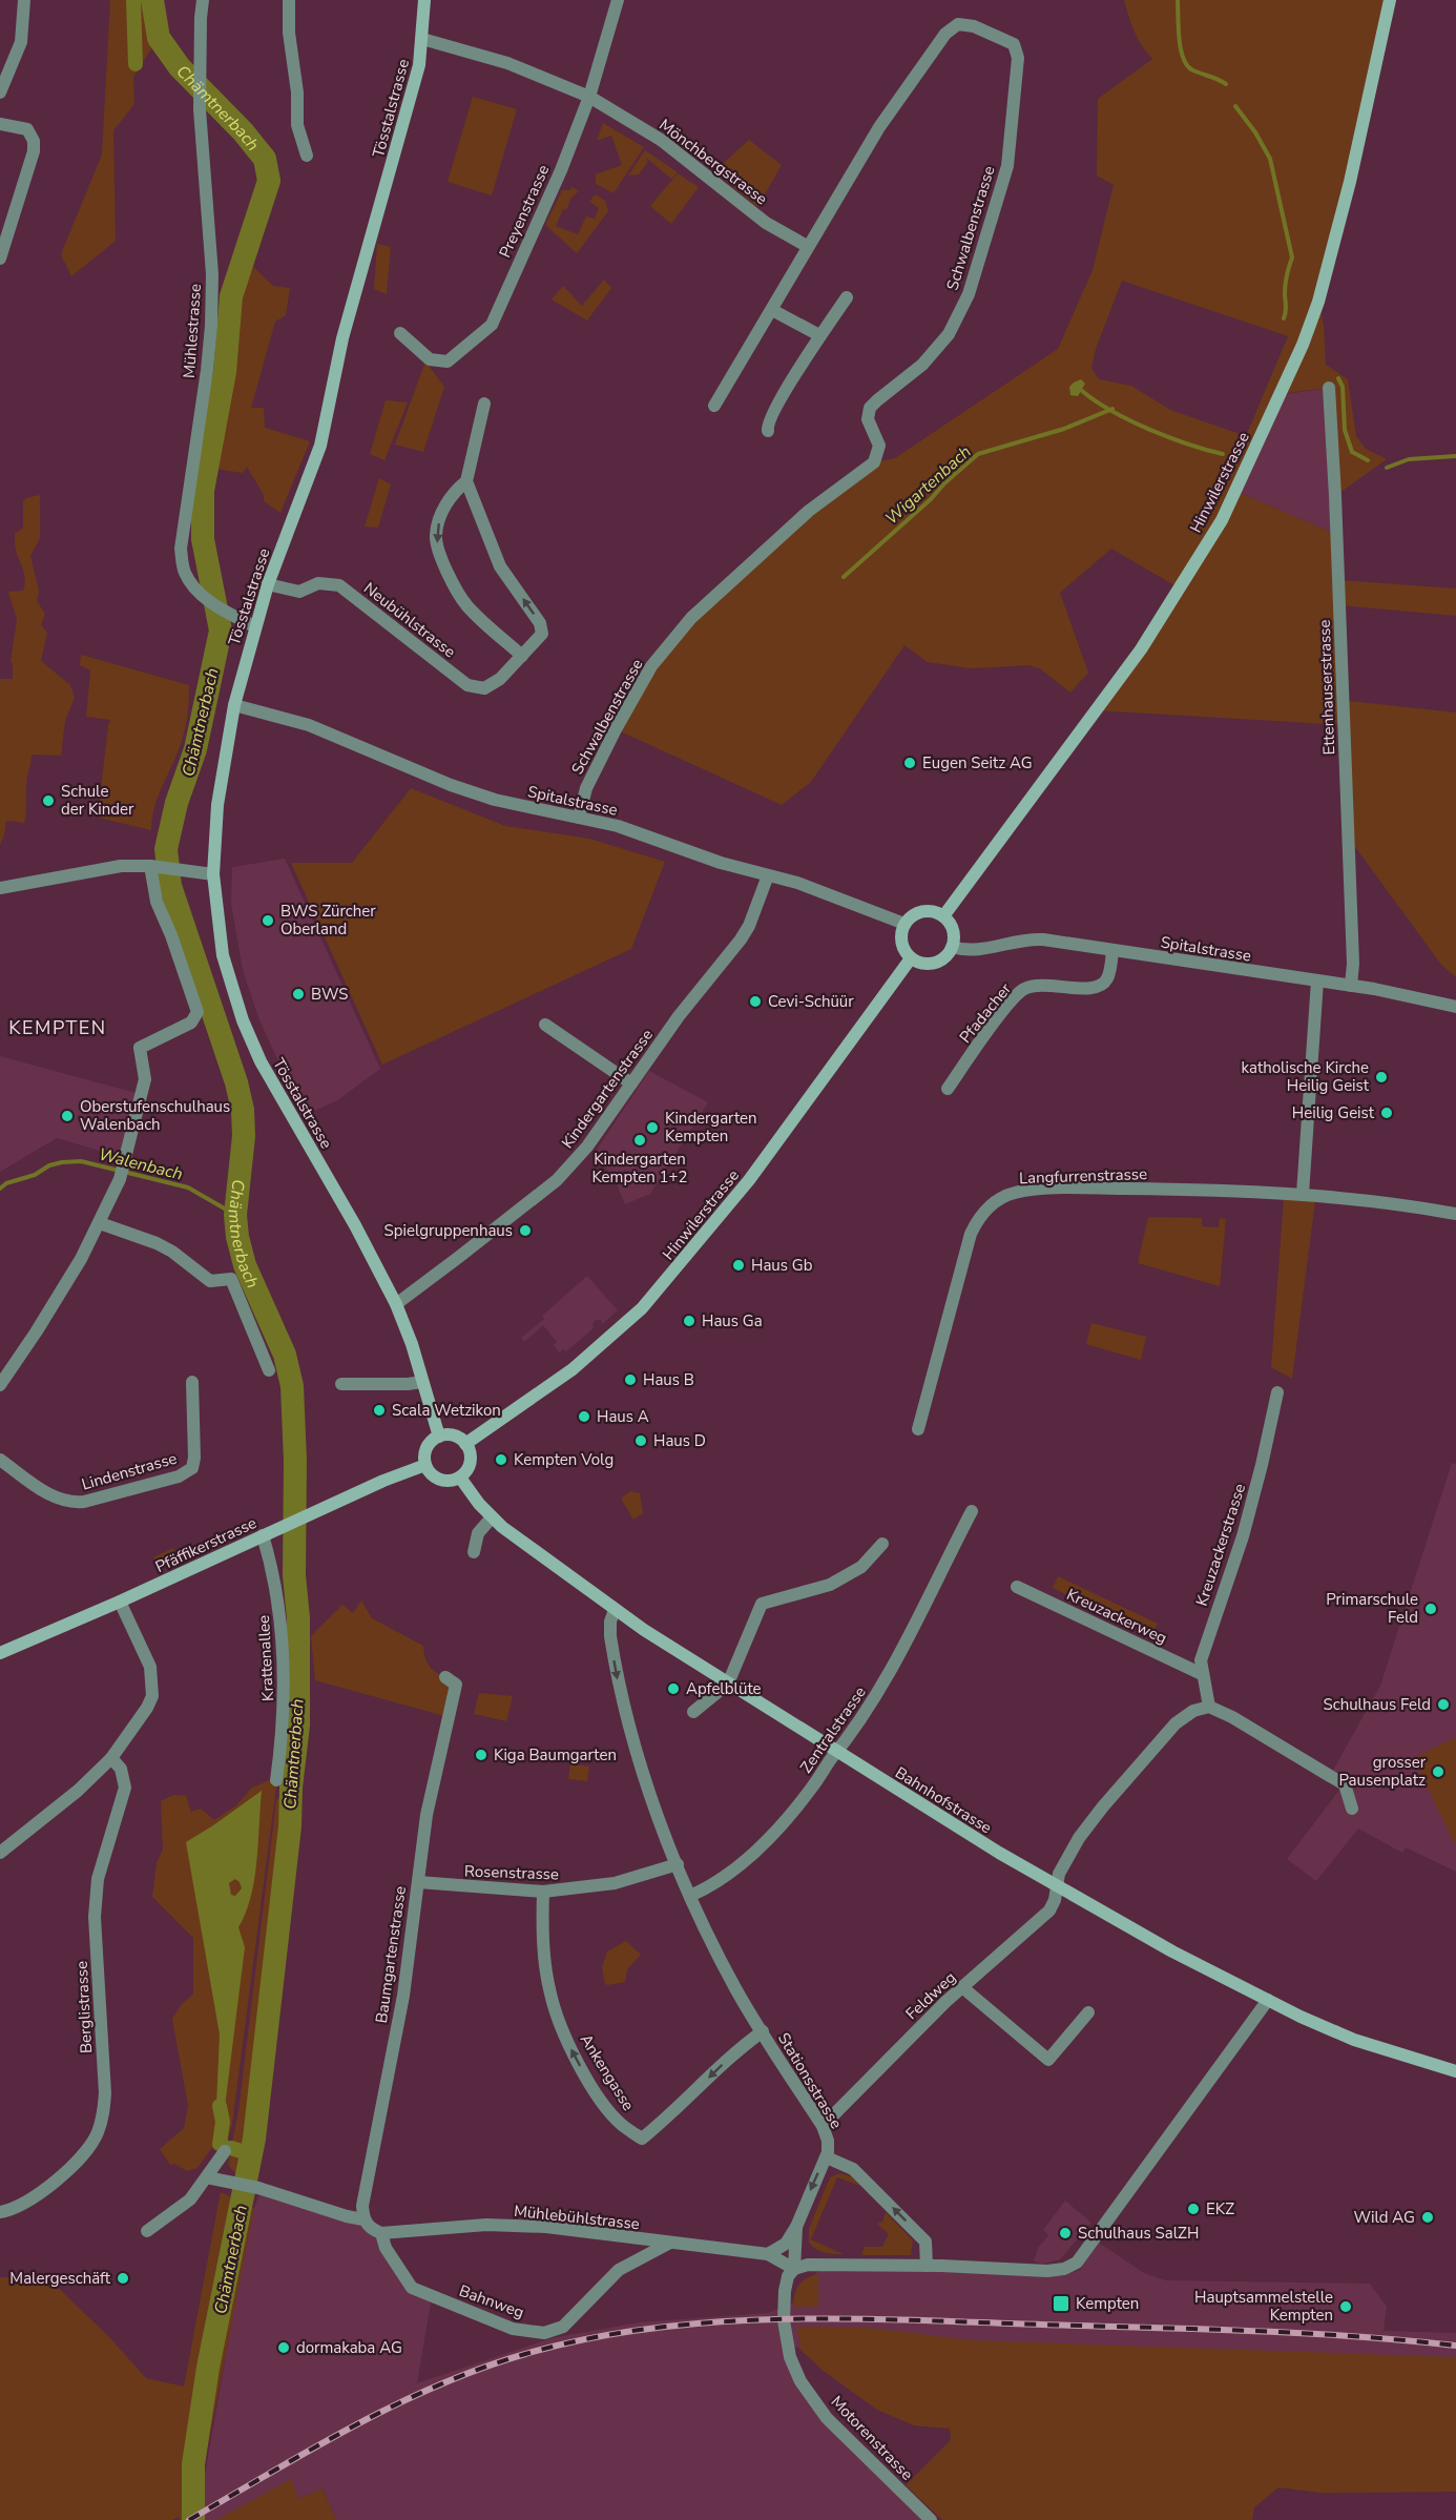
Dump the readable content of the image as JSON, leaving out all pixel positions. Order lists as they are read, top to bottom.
{
  "streets": {
    "main road": [
      "Tösstalstrasse",
      "Hinwilerstrasse",
      "Pfäffikerstrasse",
      "Bahnhofstrasse"
    ],
    "street": [
      "Mönchbergstrasse",
      "Preyenstrasse",
      "Schwalbenstrasse",
      "Mühlestrasse",
      "Neubühlstrasse",
      "Ettenhauserstrasse",
      "Spitalstrasse",
      "Pfadacher",
      "Kindergartenstrasse",
      "Langfurrenstrasse",
      "Lindenstrasse",
      "Kreuzackerstrasse",
      "Kreuzackerweg",
      "Krattenallee",
      "Zentralstrasse",
      "Rosenstrasse",
      "Baumgartenstrasse",
      "Feldweg",
      "Berglistrasse",
      "Ankengasse",
      "Stationsstrasse",
      "Mühlebühlstrasse",
      "Bahnweg",
      "Motorenstrasse"
    ]
  },
  "crossings": [
    ["Tösstalstrasse", "Mönchbergstrasse"],
    ["Tösstalstrasse", "Mühlestrasse"],
    ["Tösstalstrasse", "Hinwilerstrasse"],
    ["Tösstalstrasse", "Neubühlstrasse"],
    ["Tösstalstrasse", "Spitalstrasse"],
    ["Tösstalstrasse", "Kindergartenstrasse"],
    ["Tösstalstrasse", "Pfäffikerstrasse"],
    ["Tösstalstrasse", "Bahnhofstrasse"],
    ["Mönchbergstrasse", "Preyenstrasse"],
    ["Mönchbergstrasse", "Schwalbenstrasse"],
    ["Schwalbenstrasse", "Spitalstrasse"],
    ["Hinwilerstrasse", "Spitalstrasse"],
    ["Hinwilerstrasse", "Pfäffikerstrasse"],
    ["Hinwilerstrasse", "Bahnhofstrasse"],
    ["Ettenhauserstrasse", "Spitalstrasse"],
    ["Spitalstrasse", "Pfadacher"],
    ["Spitalstrasse", "Kindergartenstrasse"],
    ["Pfäffikerstrasse", "Krattenallee"],
    ["Pfäffikerstrasse", "Bahnhofstrasse"],
    ["Kreuzackerstrasse", "Kreuzackerweg"],
    ["Zentralstrasse", "Bahnhofstrasse"],
    ["Zentralstrasse", "Stationsstrasse"],
    ["Bahnhofstrasse", "Feldweg"],
    ["Bahnhofstrasse", "Stationsstrasse"],
    ["Rosenstrasse", "Baumgartenstrasse"],
    ["Rosenstrasse", "Ankengasse"],
    ["Rosenstrasse", "Stationsstrasse"],
    ["Feldweg", "Stationsstrasse"],
    ["Ankengasse", "Stationsstrasse"],
    ["Stationsstrasse", "Motorenstrasse"],
    ["Mühlebühlstrasse", "Bahnweg"],
    ["Mühlebühlstrasse", "Motorenstrasse"]
  ],
  "one_way": ["Neubühlstrasse", "Stationsstrasse"],
  "districts": ["KEMPTEN"],
  "water": ["Chämtnerbach", "Wigartenbach", "Walenbach"],
  "places": {
    "other": [
      "Eugen Seitz AG",
      "Schule der Kinder",
      "BWS Zürcher Oberland",
      "BWS",
      "Cevi-Schüür",
      "katholische Kirche Heilig Geist",
      "Heilig Geist",
      "Oberstufenschulhaus Walenbach",
      "Kindergarten Kempten",
      "Kindergarten Kempten 1+2",
      "Spielgruppenhaus",
      "Haus Gb",
      "Haus Ga",
      "Haus B",
      "Scala Wetzikon",
      "Haus A",
      "Haus D",
      "Kempten Volg",
      "Primarschule Feld",
      "Apfelblüte",
      "Schulhaus Feld",
      "Kiga Baumgarten",
      "grosser Pausenplatz",
      "EKZ",
      "Wild AG",
      "Schulhaus SalZH",
      "Malergeschäft",
      "Hauptsammelstelle Kempten",
      "dormakaba AG"
    ],
    "transit": ["Kempten"]
  }
}
